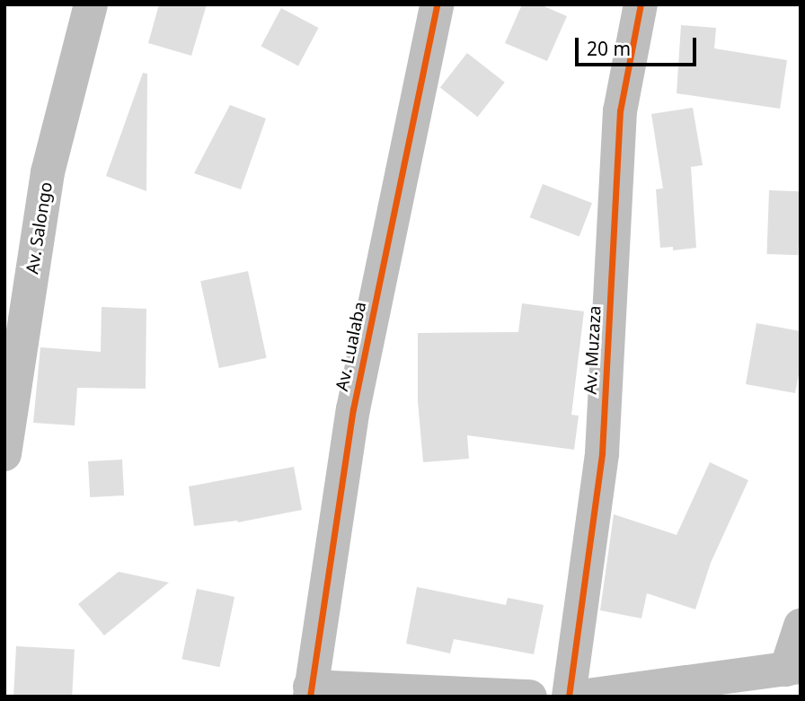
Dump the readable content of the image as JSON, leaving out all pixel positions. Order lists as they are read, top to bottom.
{
  "streets": {
    "street": ["Av. Salongo", "Av. Lualaba", "Av. Muzaza"]
  },
  "scale_bar": "20 m"
}
